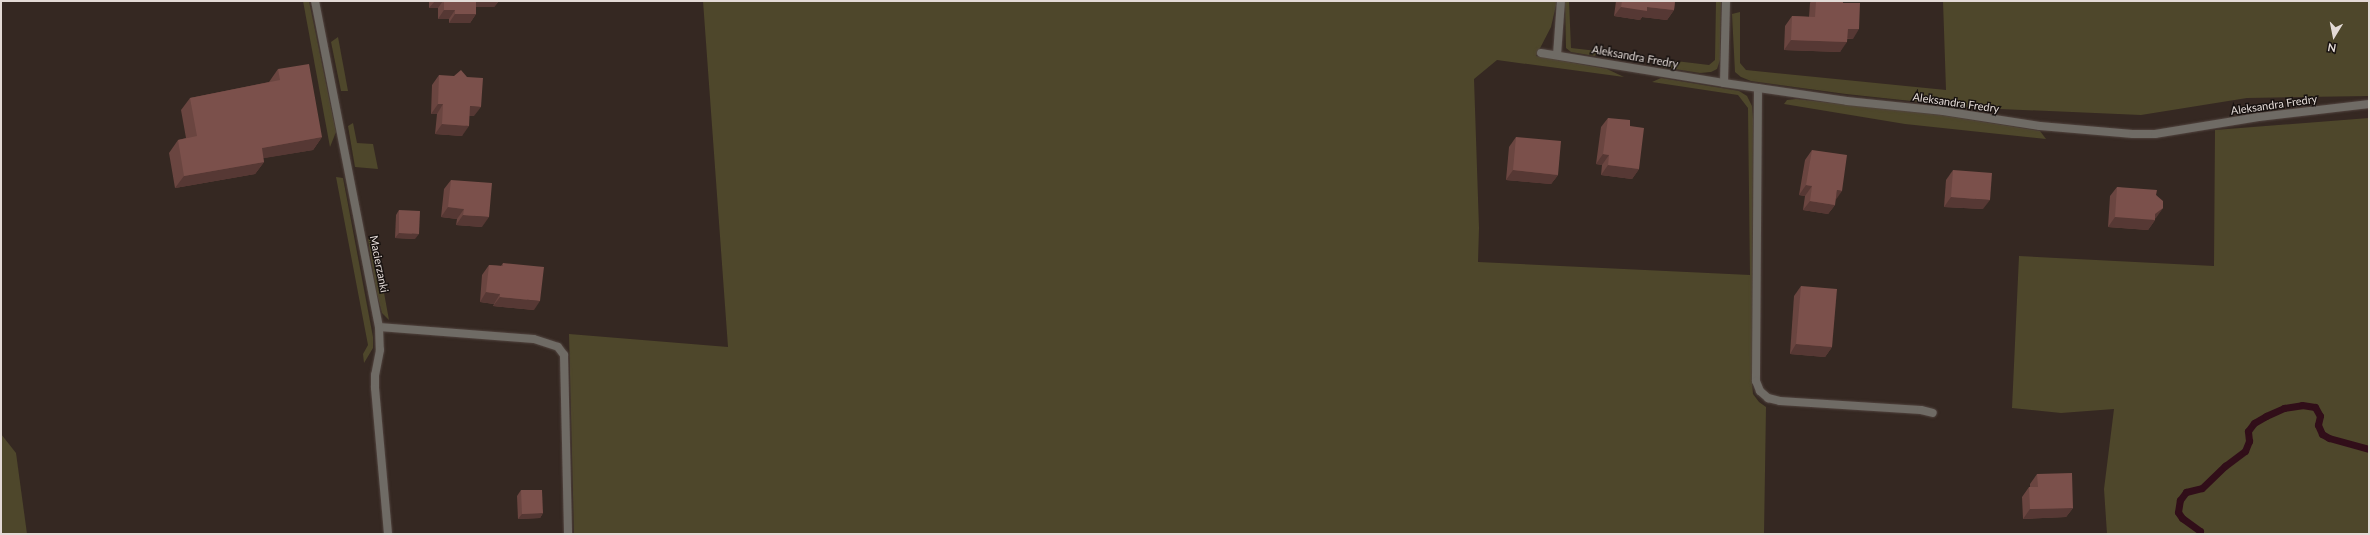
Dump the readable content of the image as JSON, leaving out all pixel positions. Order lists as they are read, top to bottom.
{
  "streets": {
    "street": ["Aleksandra Fredry", "Macierzanki"]
  },
  "north": "bottom"
}
